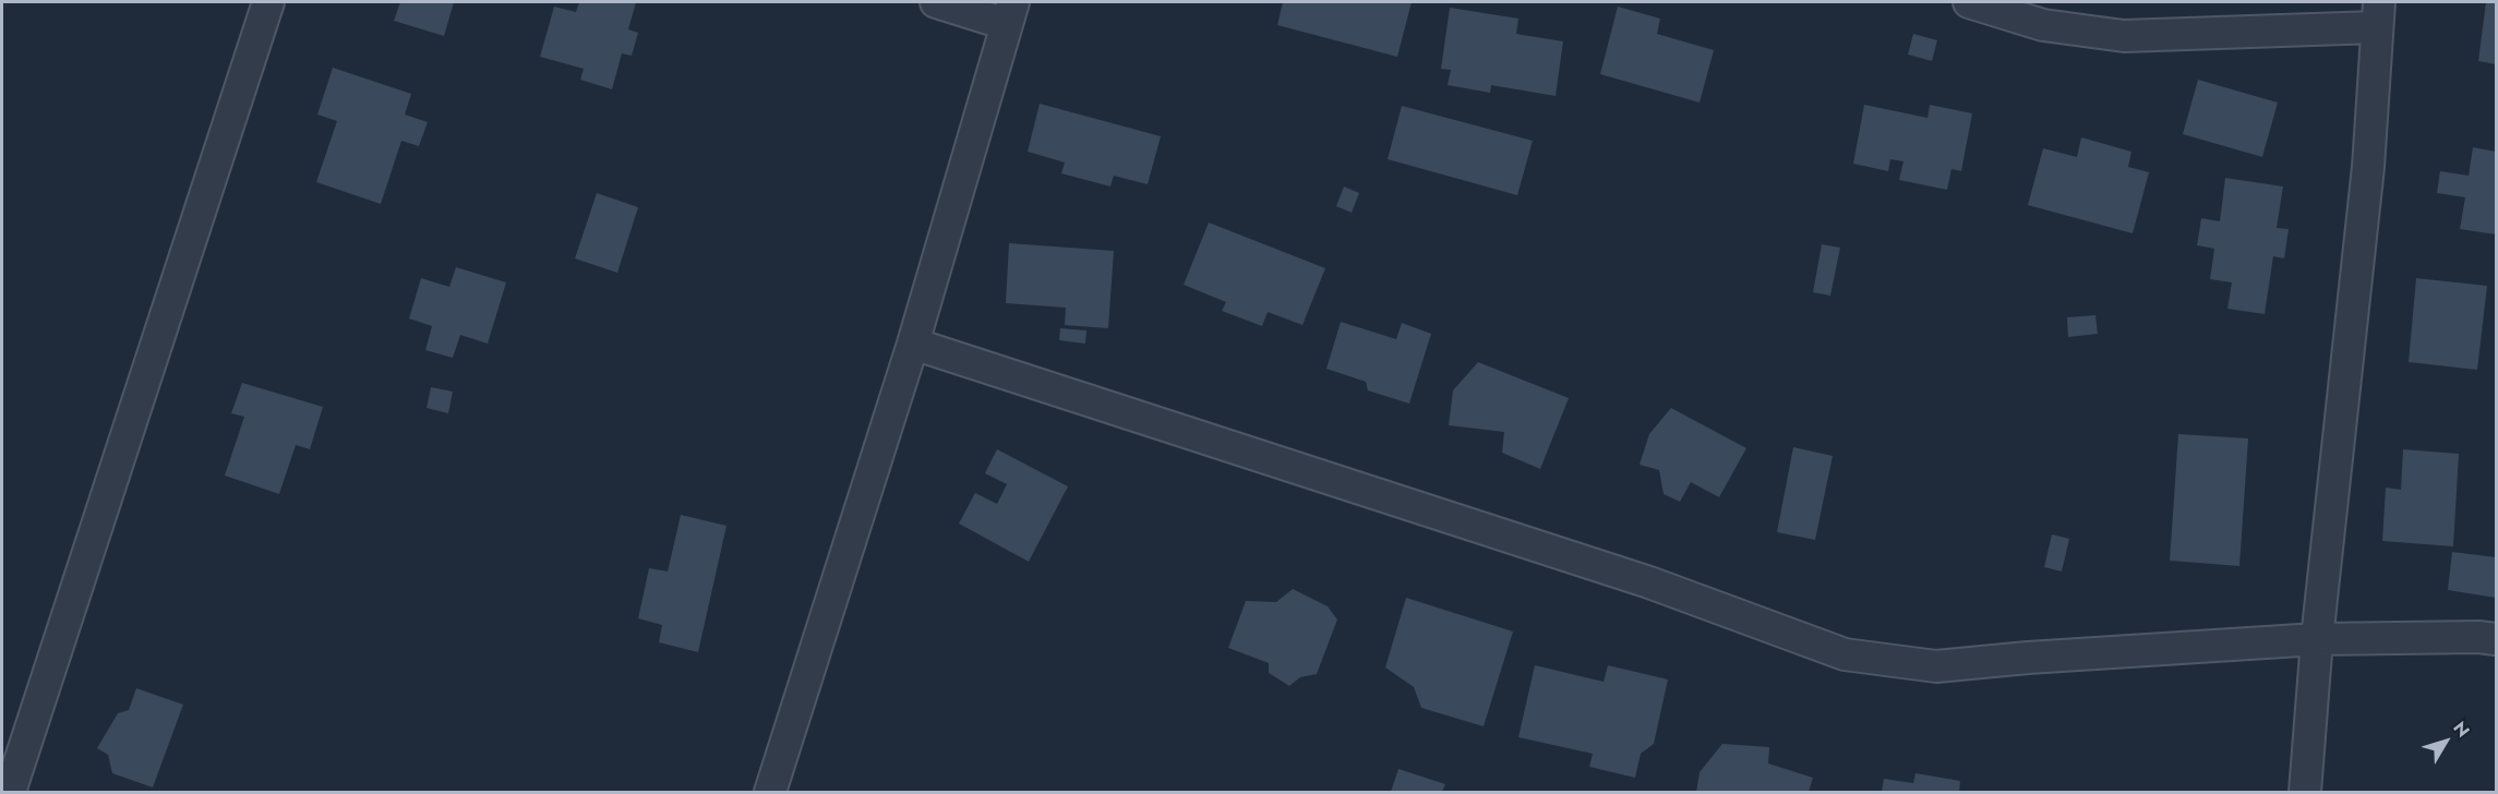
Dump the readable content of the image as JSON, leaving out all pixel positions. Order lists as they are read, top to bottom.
{
  "north": "top right"
}
